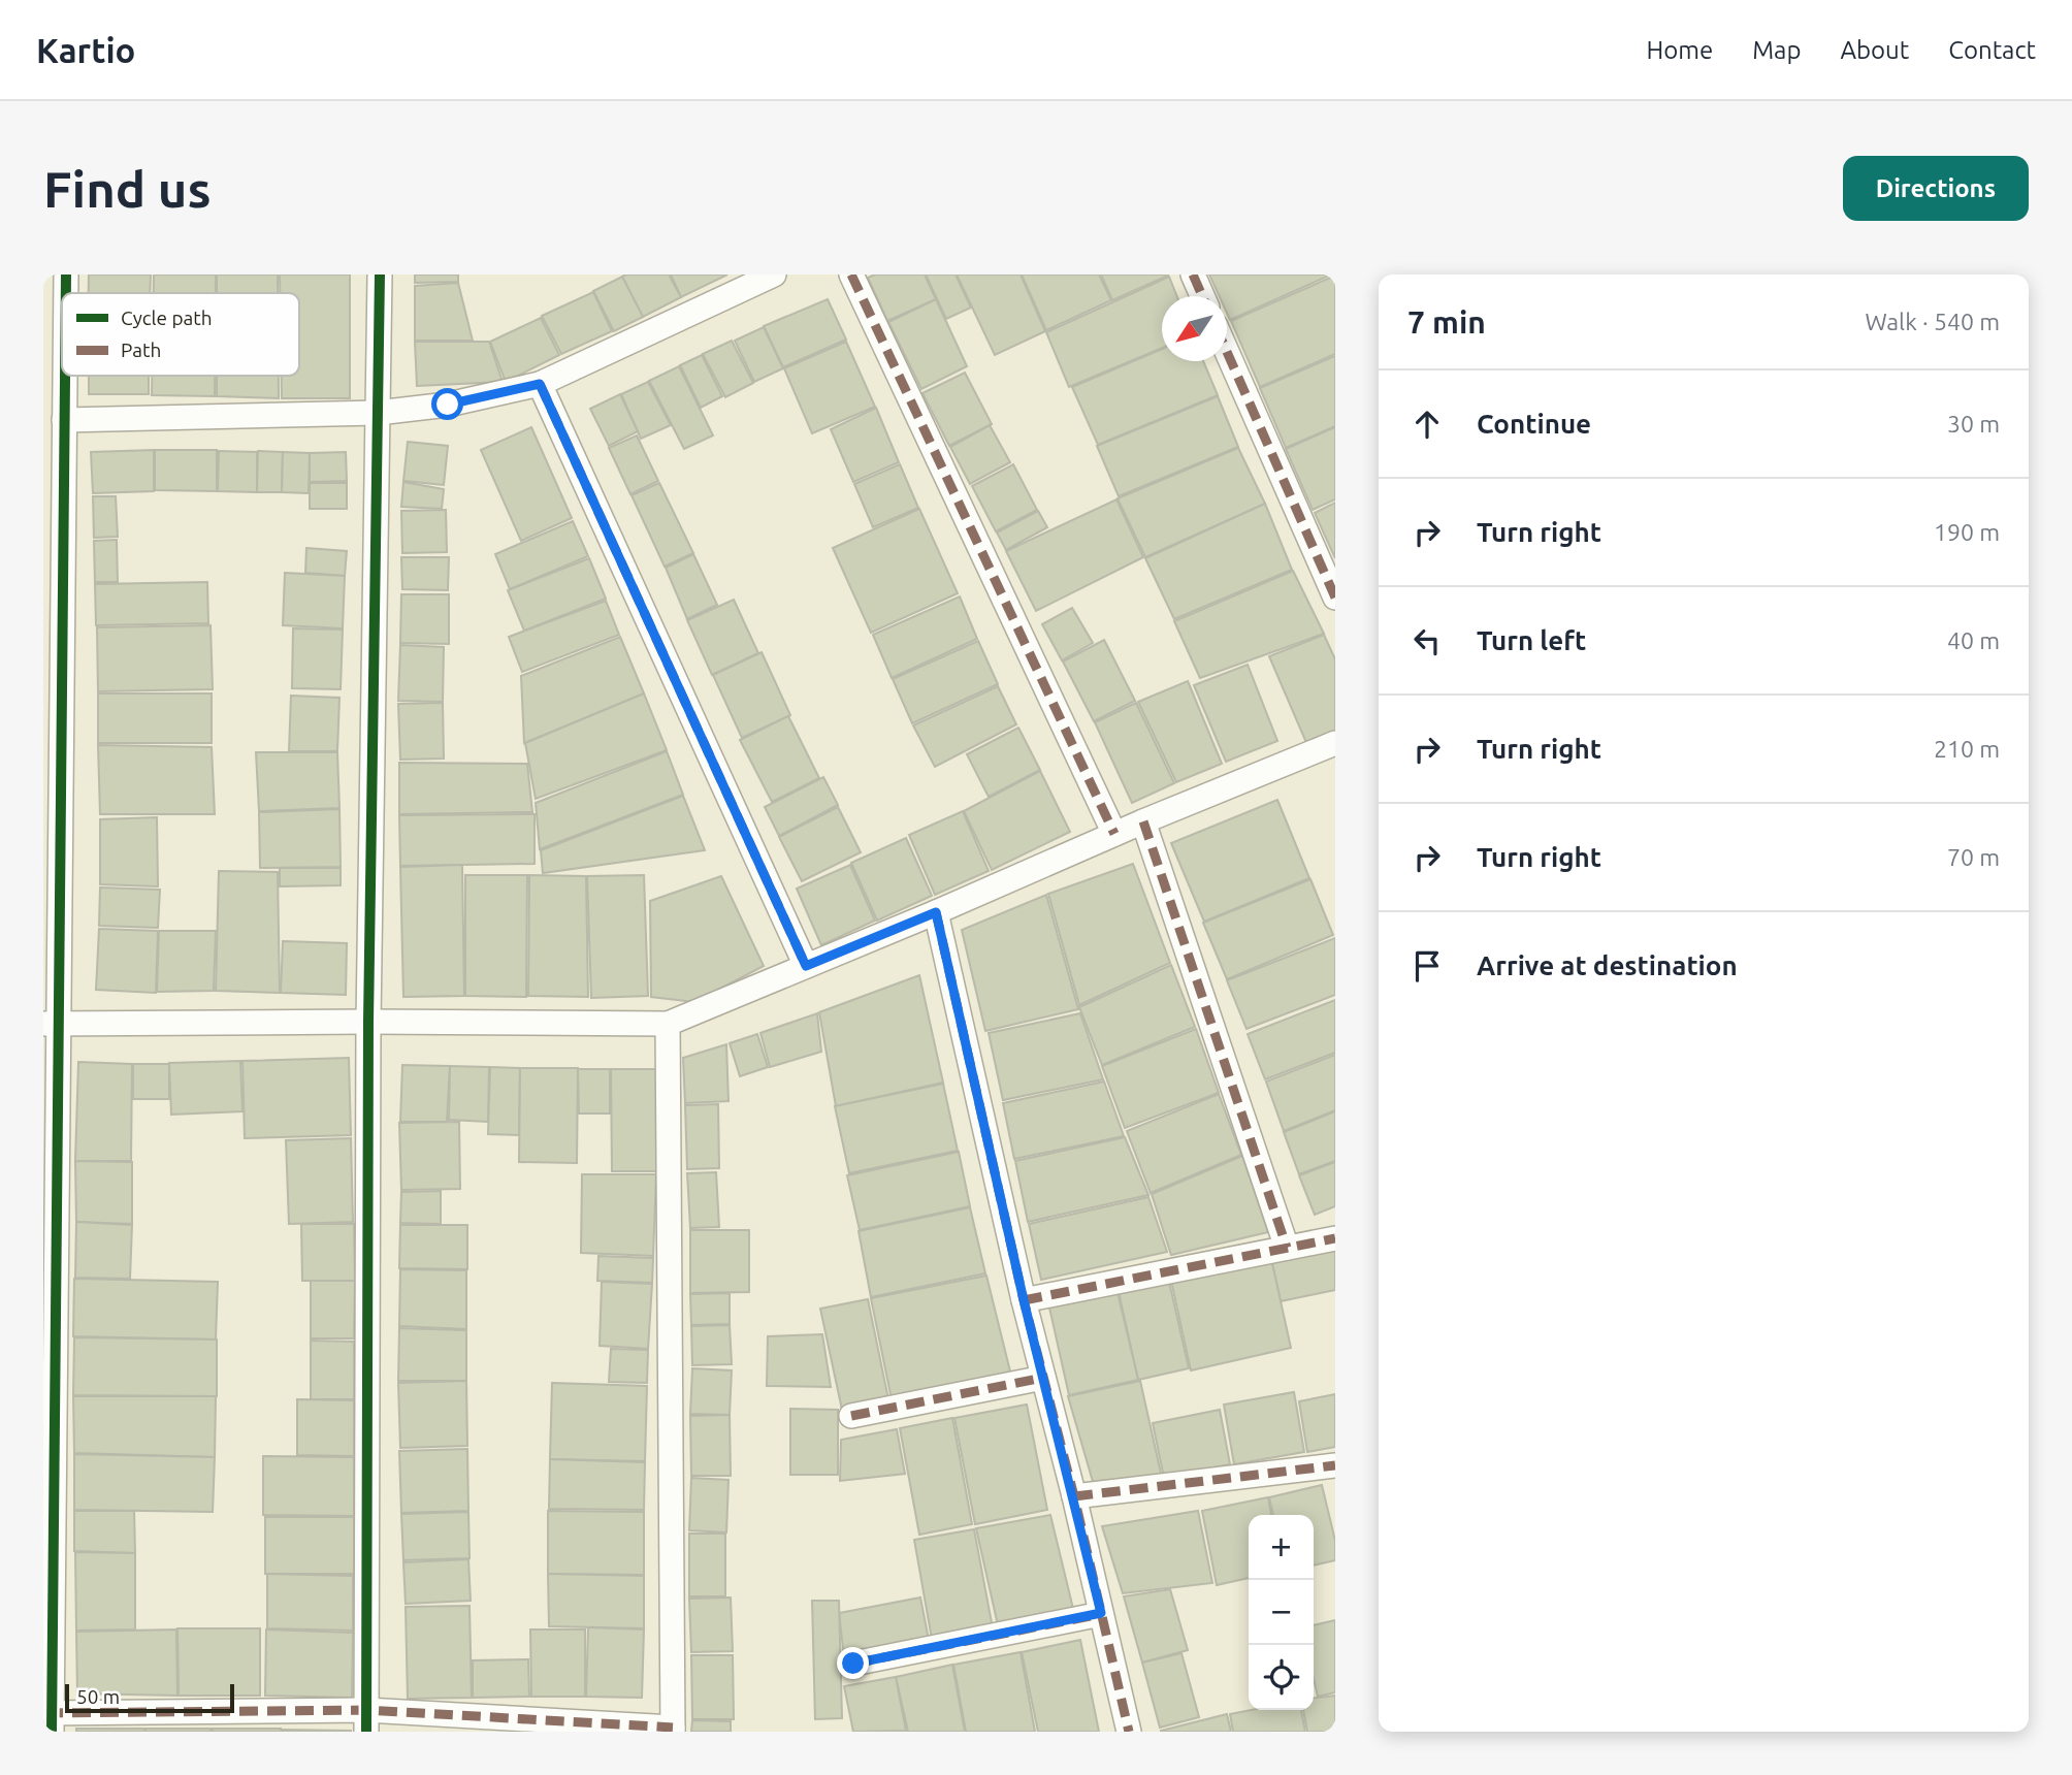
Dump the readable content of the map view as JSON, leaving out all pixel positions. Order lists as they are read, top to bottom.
{
  "legend": ["Cycle path", "Path"],
  "scale_bar": "50 m",
  "north": "bottom left",
  "page": {
    "header": "Kartio",
    "nav": [
      "Home",
      "Map",
      "About",
      "Contact"
    ],
    "buttons": "Directions",
    "title": "Find us",
    "heading": ["7 min", "Walk · 540 m"],
    "list": [
      ["Continue", "30 m"],
      ["Turn right", "190 m"],
      ["Turn left", "40 m"],
      ["Turn right", "210 m"],
      ["Turn right", "70 m"],
      "Arrive at destination"
    ],
    "map_buttons": ["+", "−"],
    "scale": "50 m"
  }
}
